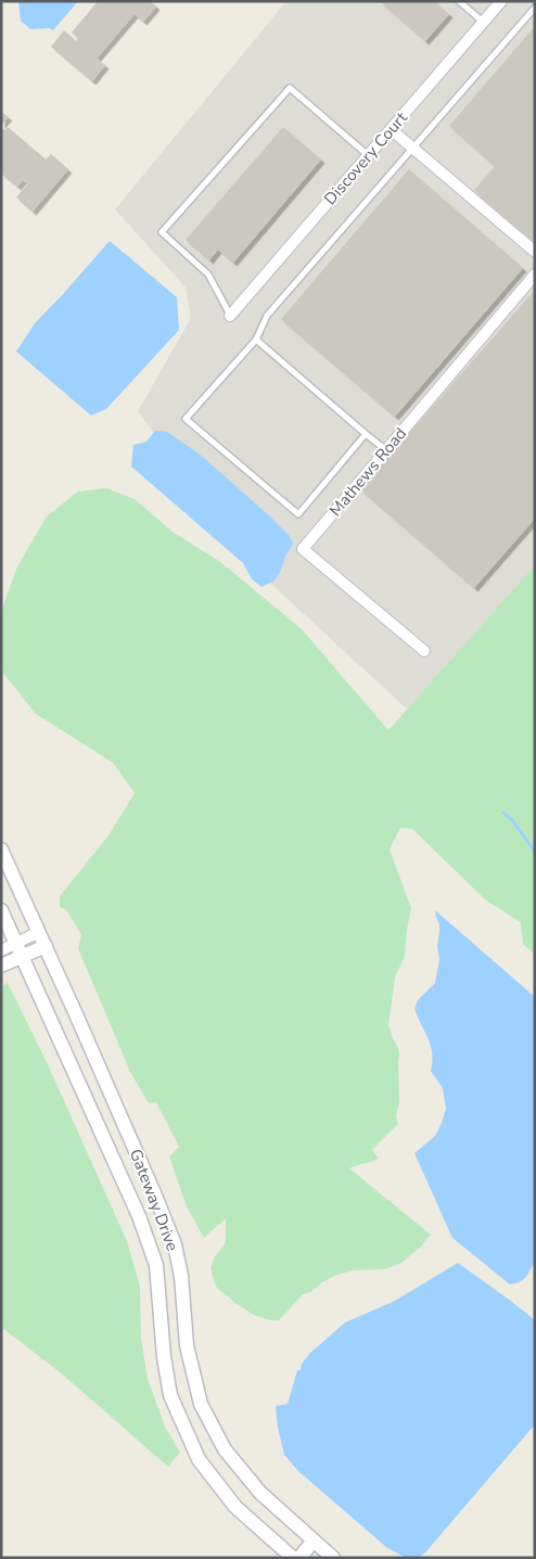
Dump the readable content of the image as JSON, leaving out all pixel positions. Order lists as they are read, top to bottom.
{
  "streets": {
    "street": ["Discovery Court", "Mathews Road", "Gateway Drive"]
  }
}
